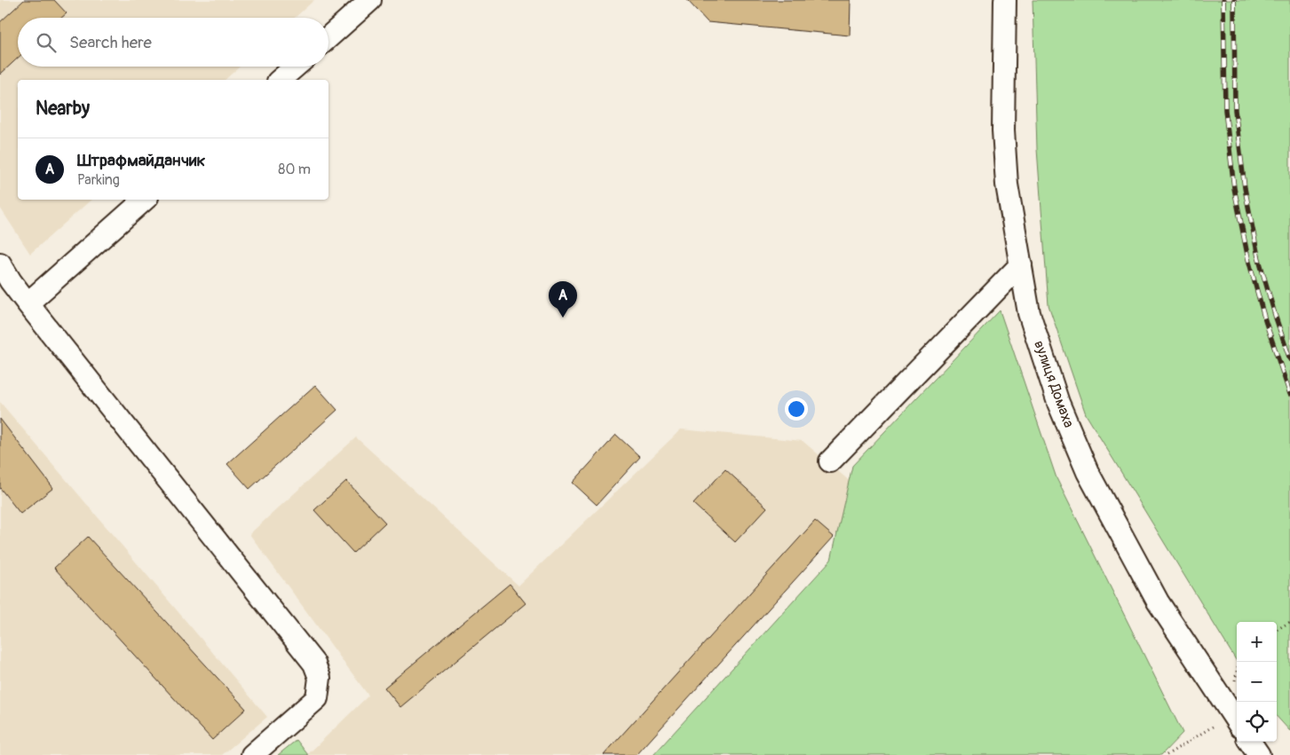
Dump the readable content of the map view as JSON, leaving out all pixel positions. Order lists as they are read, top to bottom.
{
  "streets": {
    "street": ["вулиця Домаха"]
  },
  "page": {
    "search": "Search here",
    "heading": "Nearby",
    "list": [
      {
        "mark": "A",
        "name": "Штрафмайданчик",
        "note": "Parking",
        "value": "80 m"
      }
    ],
    "pins": "A",
    "map_buttons": ["+", "−"]
  }
}
